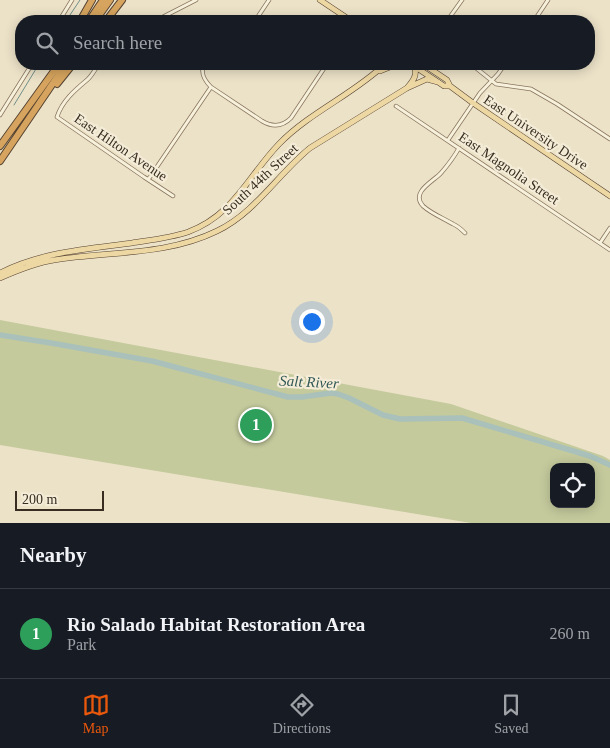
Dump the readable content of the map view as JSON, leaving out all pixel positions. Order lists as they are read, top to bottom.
{
  "streets": {
    "main road": ["East University Drive", "South 44th Street"],
    "street": ["East Hilton Avenue", "East Magnolia Street"]
  },
  "crossings": [
    ["East University Drive", "South 44th Street"]
  ],
  "water": ["Salt River"],
  "scale_bar": "200 m",
  "page": {
    "search": "Search here",
    "pins": "1",
    "scale": "200 m",
    "heading": "Nearby",
    "list": [
      {
        "mark": "1",
        "name": "Rio Salado Habitat Restoration Area",
        "note": "Park",
        "value": "260 m"
      }
    ],
    "nav": ["Map", "Directions", "Saved"]
  }
}
